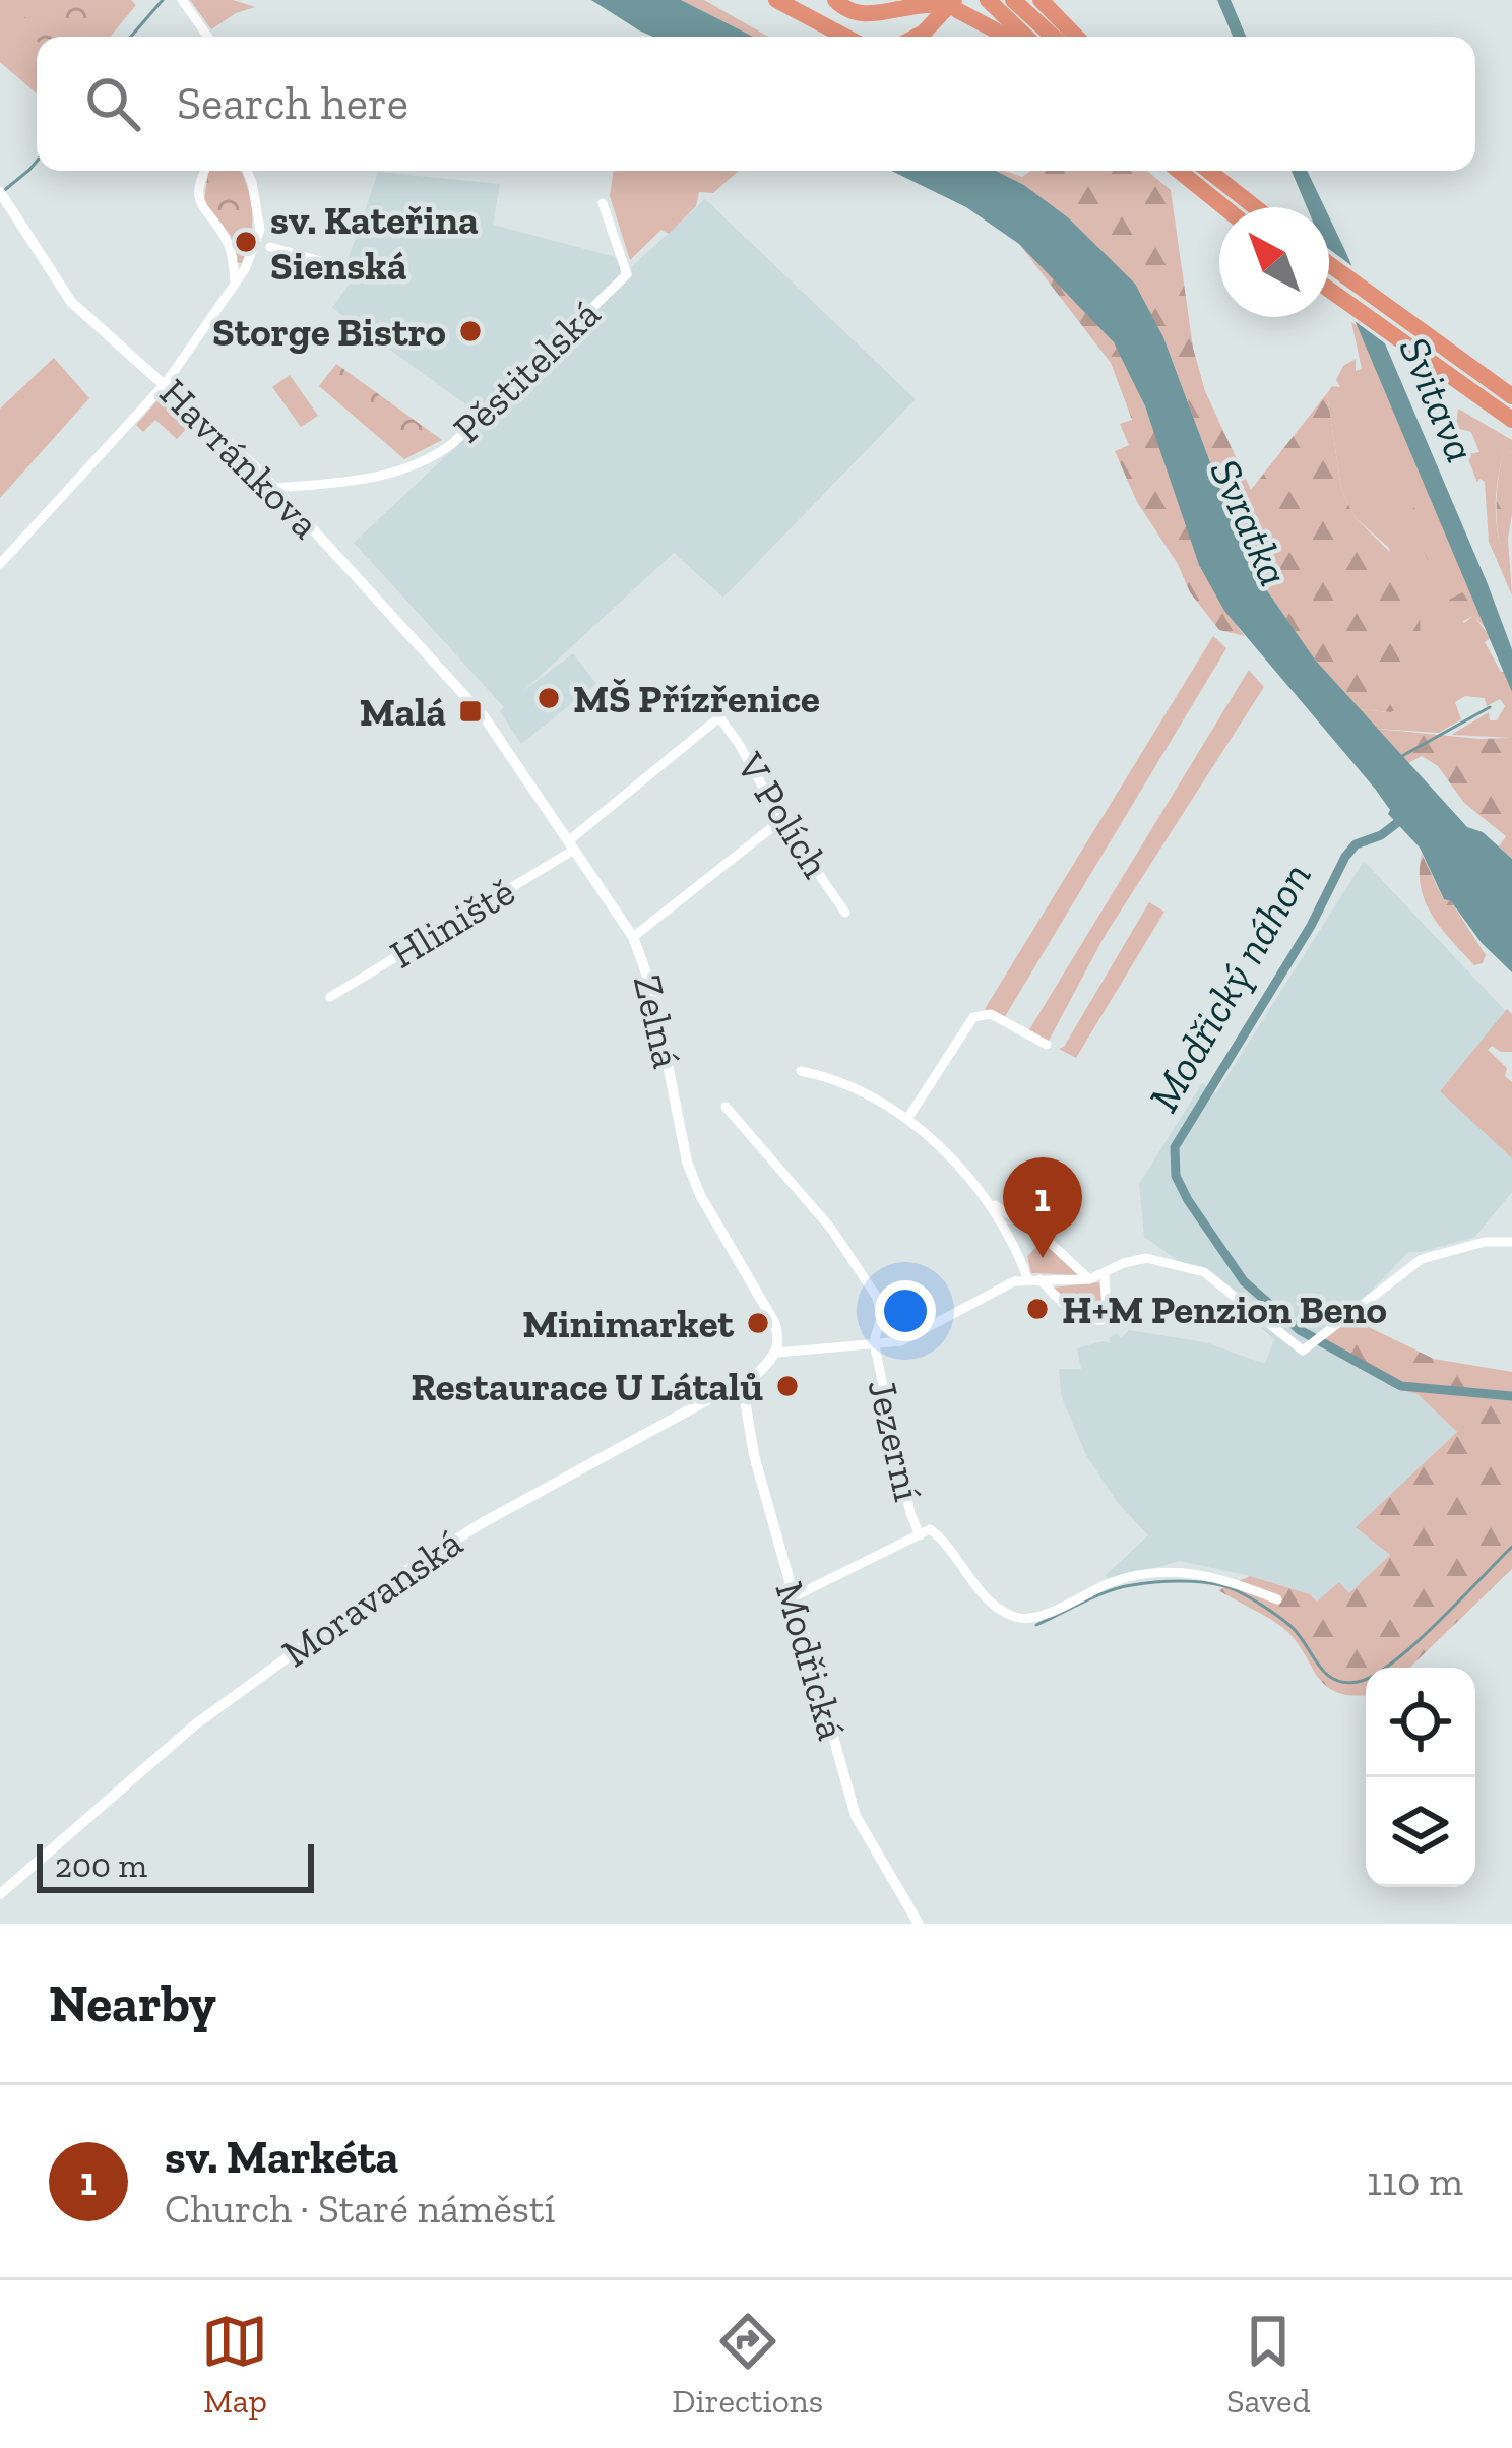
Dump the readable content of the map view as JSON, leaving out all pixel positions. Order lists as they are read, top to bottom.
{
  "streets": {
    "street": [
      "Pěstitelská",
      "Havránkova",
      "V Polích",
      "Hliniště",
      "Zelná",
      "Jezerní",
      "Moravanská",
      "Modřická"
    ]
  },
  "crossings": [
    ["Pěstitelská", "Havránkova"],
    ["Havránkova", "Zelná"],
    ["V Polích", "Hliniště"],
    ["V Polích", "Zelná"],
    ["Hliniště", "Zelná"],
    ["Zelná", "Moravanská"],
    ["Jezerní", "Modřická"],
    ["Moravanská", "Modřická"]
  ],
  "water": ["Svitava", "Svratka", "Modřický náhon"],
  "places": {
    "other": [
      "sv. Kateřina Sienská",
      "Storge Bistro",
      "MŠ Přízřenice",
      "H+M Penzion Beno",
      "Minimarket",
      "Restaurace U Látalů"
    ],
    "transit": ["Malá"]
  },
  "scale_bar": "200 m",
  "north": "top left",
  "page": {
    "search": "Search here",
    "pins": "1",
    "scale": "200 m",
    "heading": "Nearby",
    "list": [
      {
        "mark": "1",
        "name": "sv. Markéta",
        "note": "Church · Staré náměstí",
        "value": "110 m"
      }
    ],
    "nav": ["Map", "Directions", "Saved"]
  }
}
